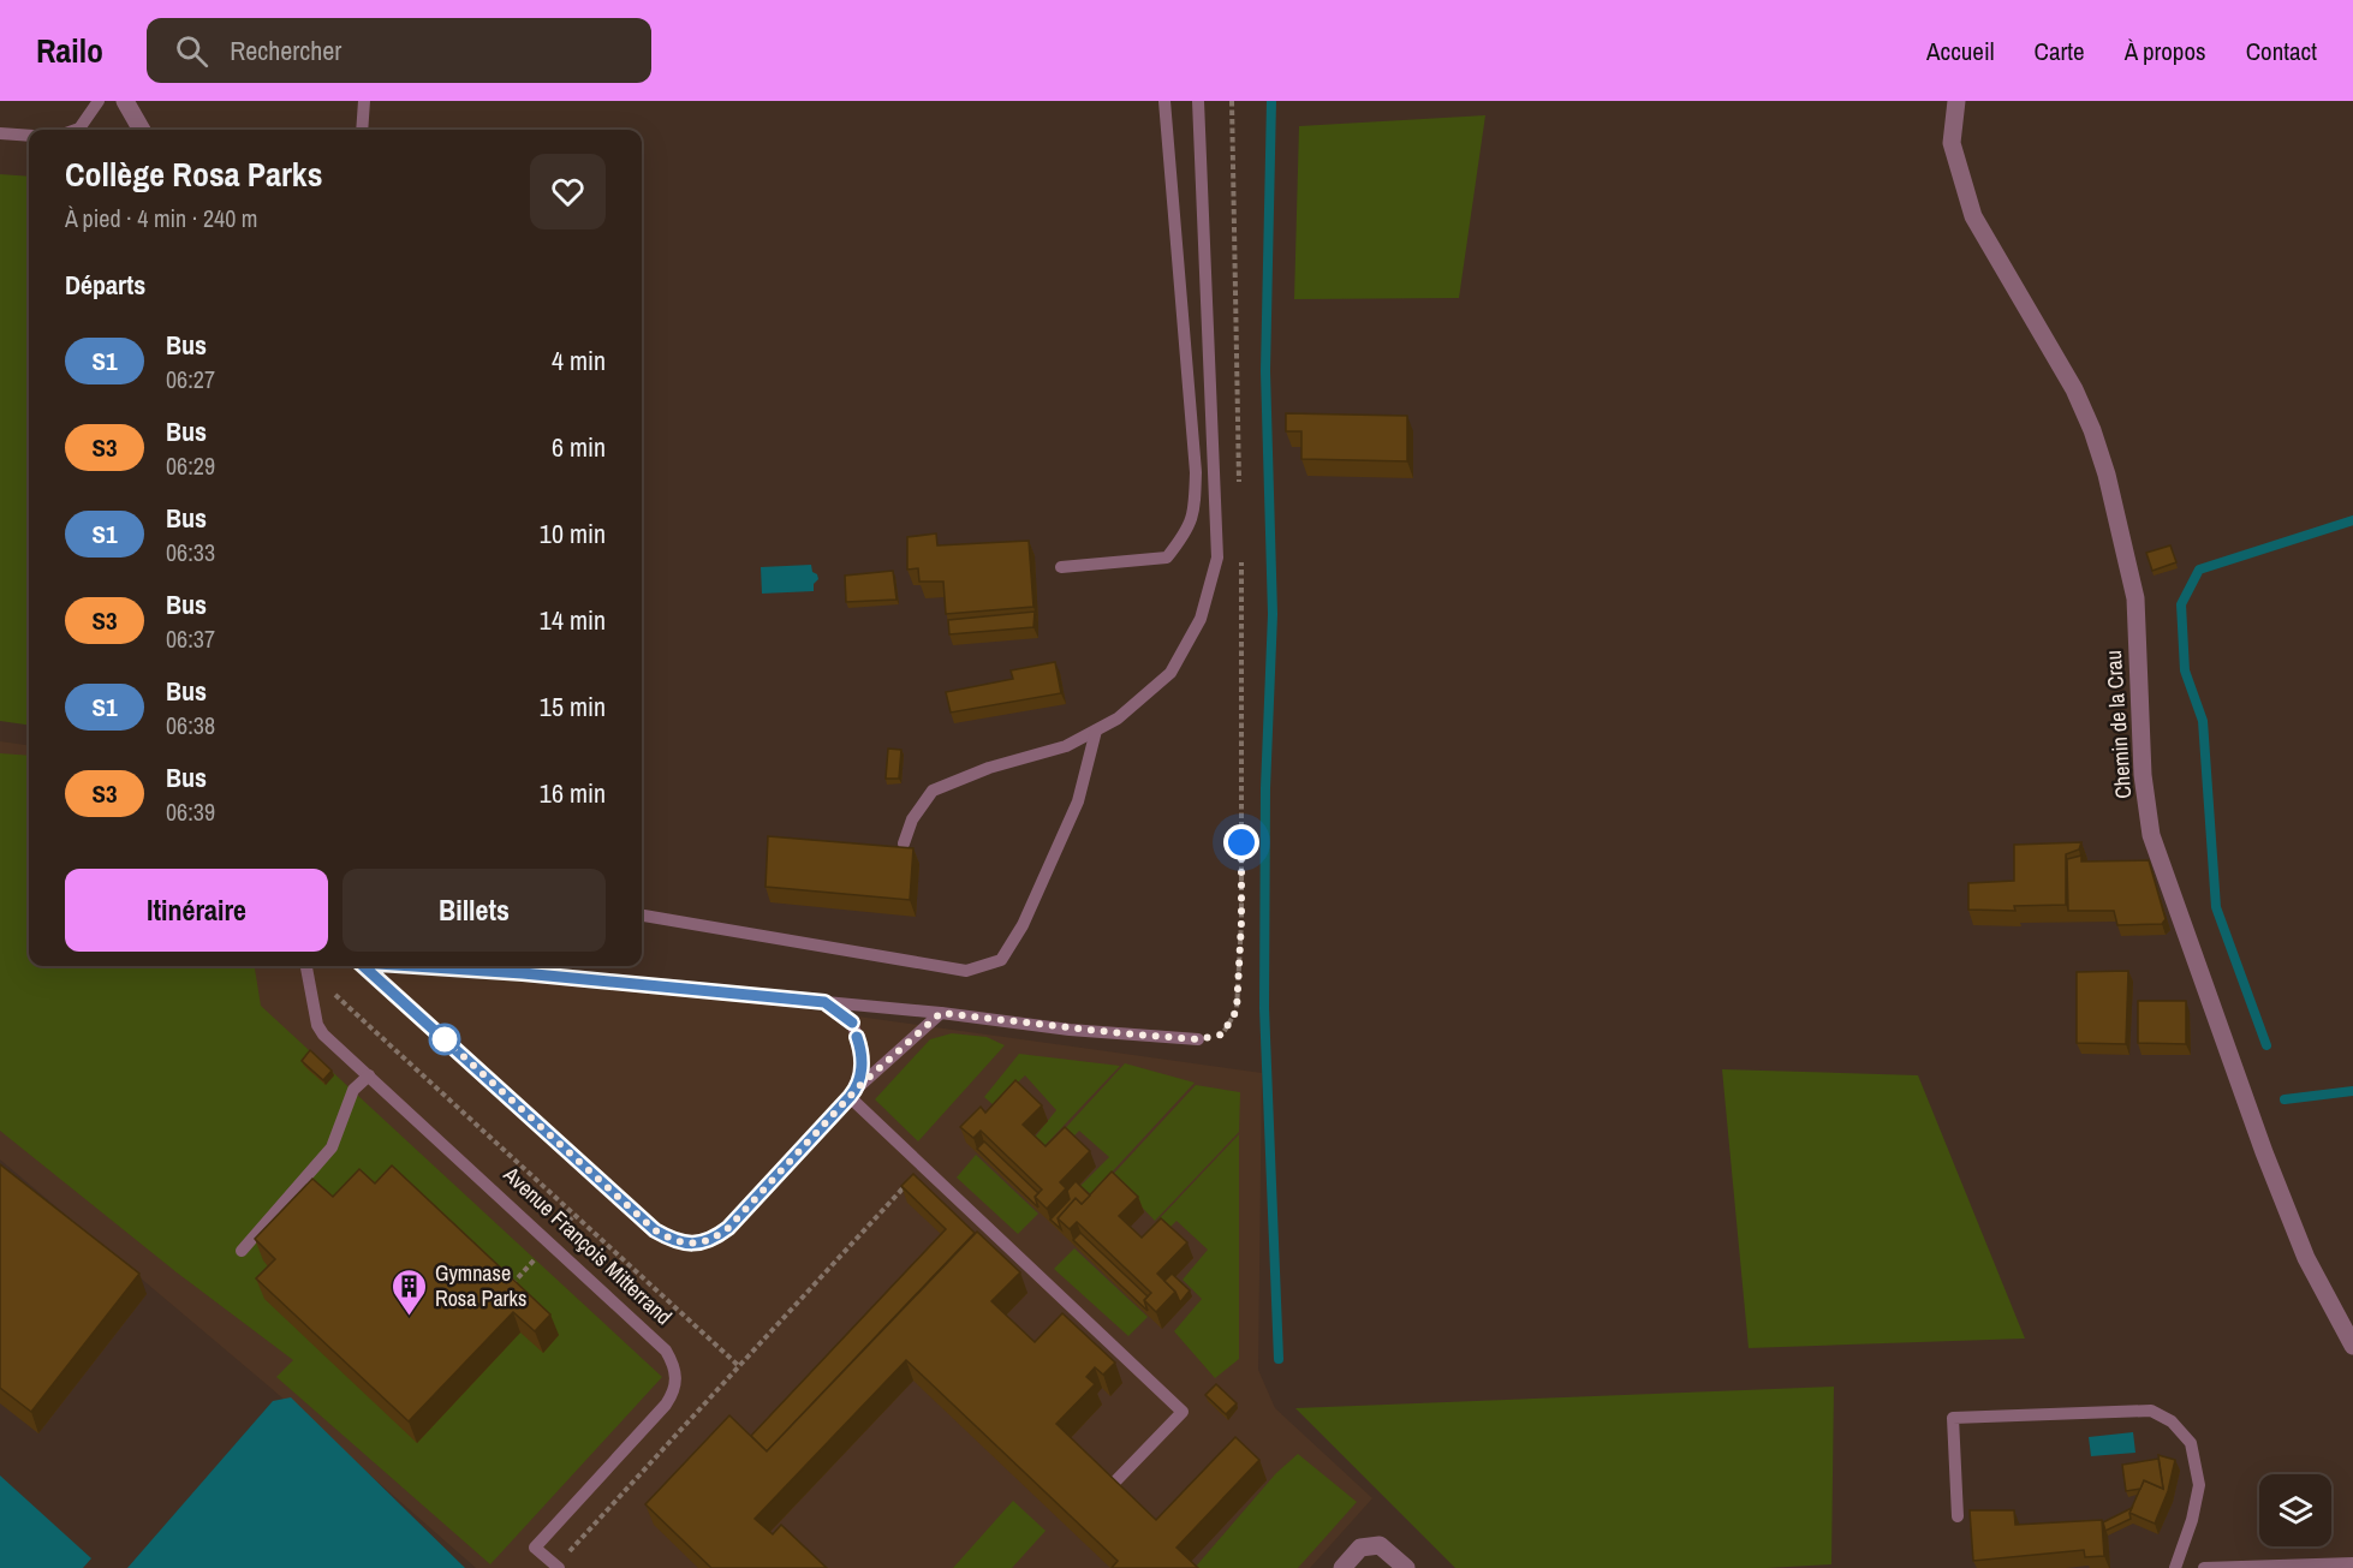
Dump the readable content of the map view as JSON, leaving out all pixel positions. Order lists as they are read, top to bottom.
{
  "streets": {
    "street": ["Chemin de la Crau"],
    "lane": ["Avenue François Mitterrand"]
  },
  "places": {
    "building": ["Gymnase Rosa Parks"]
  },
  "lines": ["bus line S1"],
  "page": {
    "header": "Railo",
    "search": "Rechercher",
    "nav": [
      "Accueil",
      "Carte",
      "À propos",
      "Contact"
    ],
    "heading": [
      ["Collège Rosa Parks", "À pied · 4 min · 240 m"],
      "Départs"
    ],
    "list": [
      {
        "mark": "S1",
        "name": "Bus",
        "note": "06:27",
        "value": "4 min"
      },
      {
        "mark": "S3",
        "name": "Bus",
        "note": "06:29",
        "value": "6 min"
      },
      {
        "mark": "S1",
        "name": "Bus",
        "note": "06:33",
        "value": "10 min"
      },
      {
        "mark": "S3",
        "name": "Bus",
        "note": "06:37",
        "value": "14 min"
      },
      {
        "mark": "S1",
        "name": "Bus",
        "note": "06:38",
        "value": "15 min"
      },
      {
        "mark": "S3",
        "name": "Bus",
        "note": "06:39",
        "value": "16 min"
      }
    ],
    "buttons": ["Itinéraire", "Billets"]
  }
}
